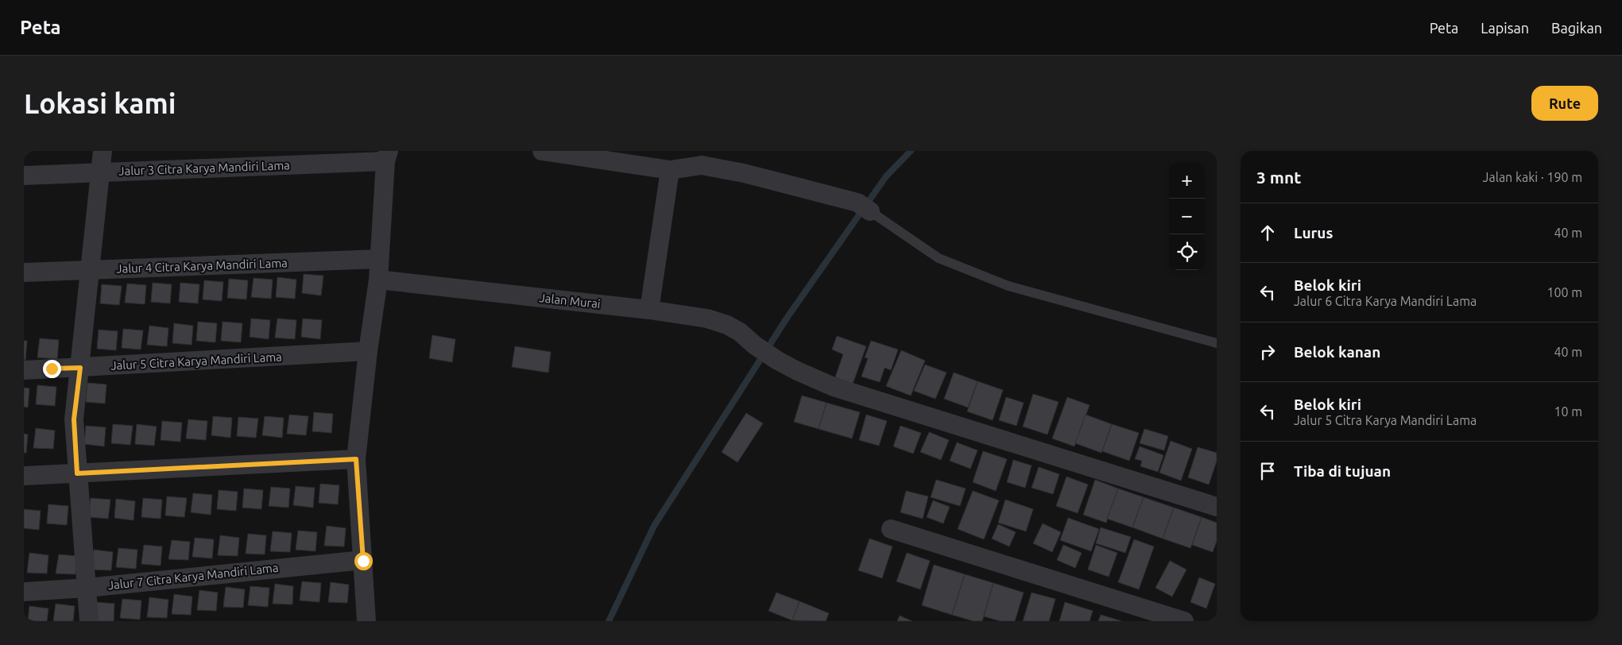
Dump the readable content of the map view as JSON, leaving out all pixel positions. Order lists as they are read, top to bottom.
{
  "streets": {
    "street": [
      "Jalur 3 Citra Karya Mandiri Lama",
      "Jalur 4 Citra Karya Mandiri Lama",
      "Jalan Murai",
      "Jalur 5 Citra Karya Mandiri Lama",
      "Jalur 7 Citra Karya Mandiri Lama"
    ]
  },
  "page": {
    "header": "Peta",
    "nav": ["Peta", "Lapisan", "Bagikan"],
    "buttons": "Rute",
    "title": "Lokasi kami",
    "heading": ["3 mnt", "Jalan kaki · 190 m"],
    "map_buttons": ["+", "−"],
    "list": [
      ["Lurus", "40 m"],
      ["Belok kiri", "Jalur 6 Citra Karya Mandiri Lama", "100 m"],
      ["Belok kanan", "40 m"],
      ["Belok kiri", "Jalur 5 Citra Karya Mandiri Lama", "10 m"],
      "Tiba di tujuan"
    ]
  }
}
